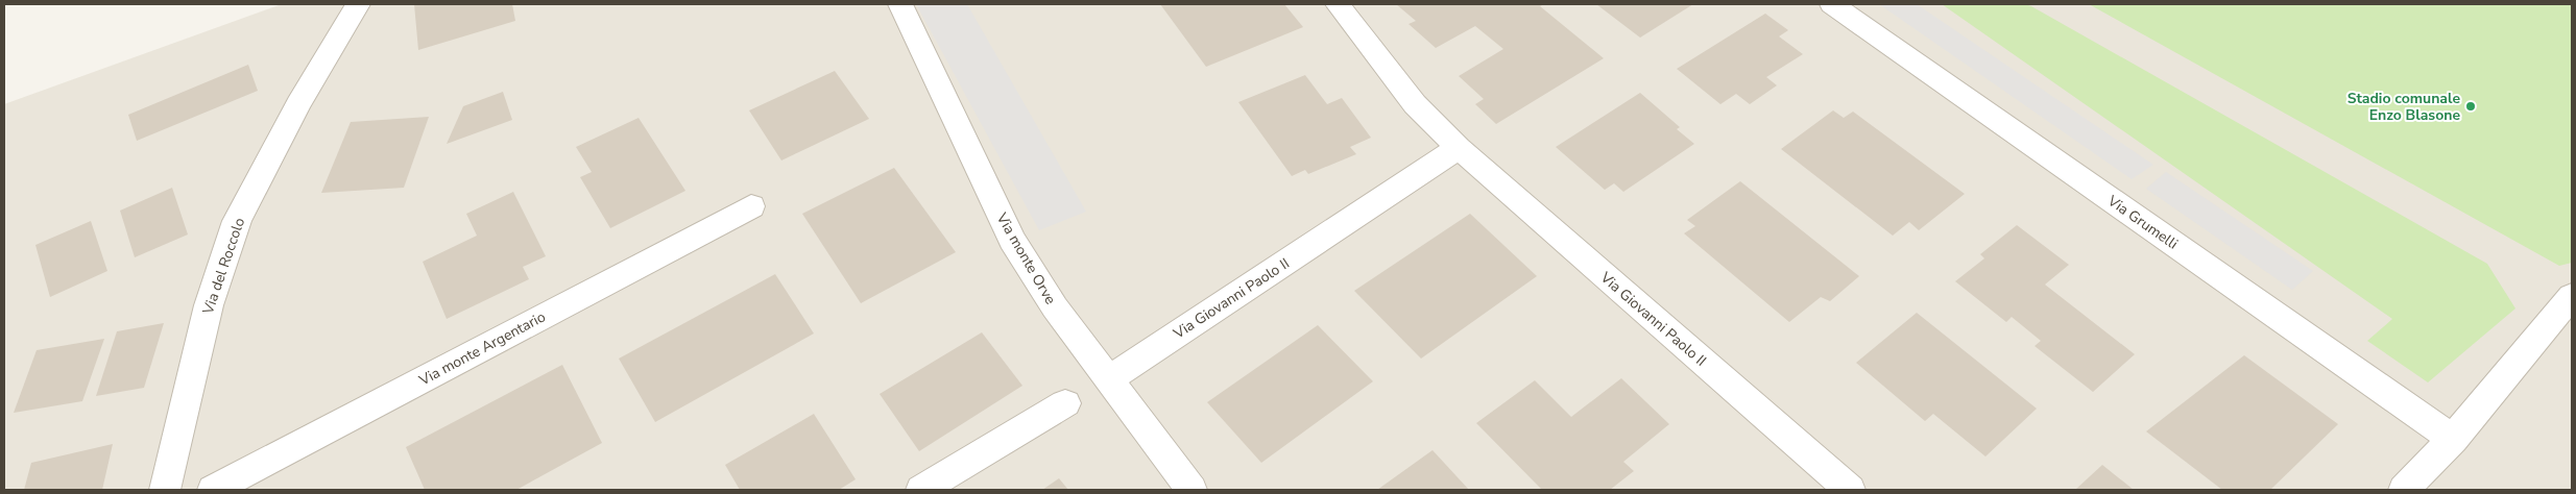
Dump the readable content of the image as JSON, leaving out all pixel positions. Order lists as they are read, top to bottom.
{
  "streets": {
    "street": [
      "Via Grumelli",
      "Via monte Orve",
      "Via del Roccolo",
      "Via Giovanni Paolo II",
      "Via monte Argentario"
    ]
  },
  "crossings": [
    ["Via monte Orve", "Via Giovanni Paolo II"]
  ],
  "places": ["Stadio comunale Enzo Blasone"]
}
